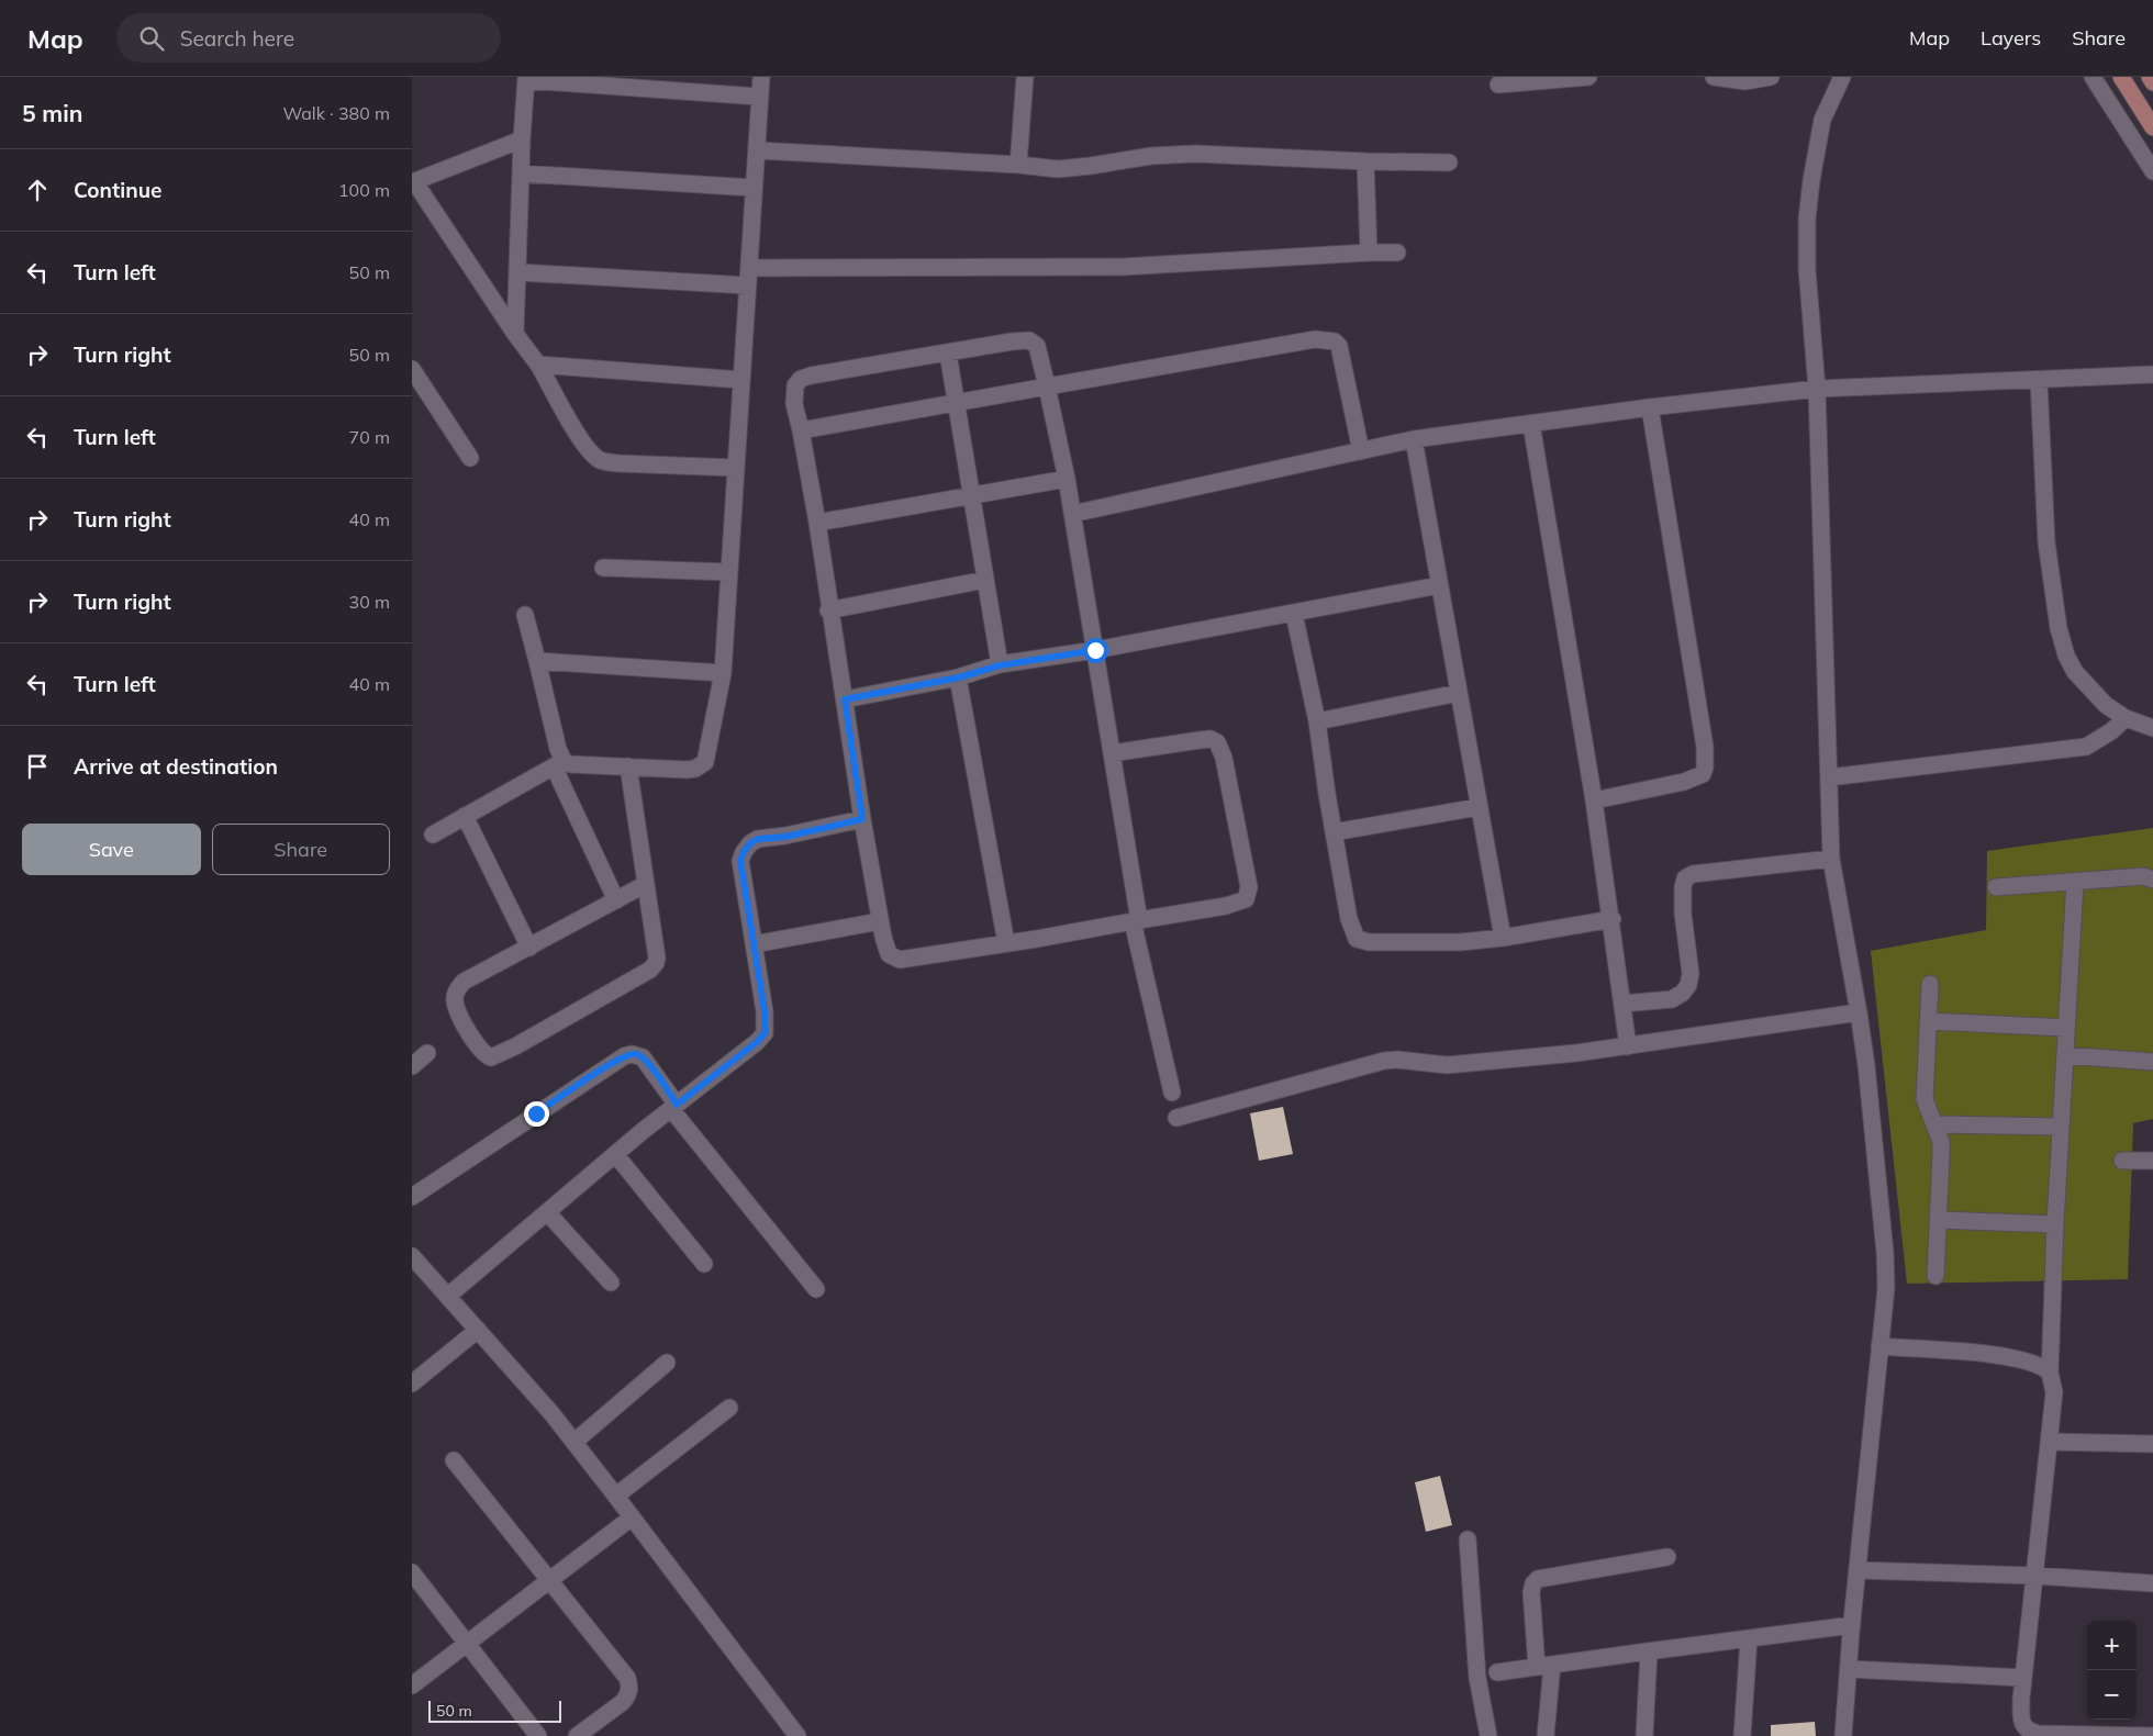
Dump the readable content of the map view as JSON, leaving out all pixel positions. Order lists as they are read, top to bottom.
{
  "scale_bar": "50 m",
  "page": {
    "header": "Map",
    "search": "Search here",
    "nav": ["Map", "Layers", "Share"],
    "heading": ["5 min", "Walk · 380 m"],
    "list": [
      ["Continue", "100 m"],
      ["Turn left", "50 m"],
      ["Turn right", "50 m"],
      ["Turn left", "70 m"],
      ["Turn right", "40 m"],
      ["Turn right", "30 m"],
      ["Turn left", "40 m"],
      "Arrive at destination"
    ],
    "buttons": ["Save", "Share"],
    "map_buttons": ["+", "−"],
    "scale": "50 m"
  }
}
